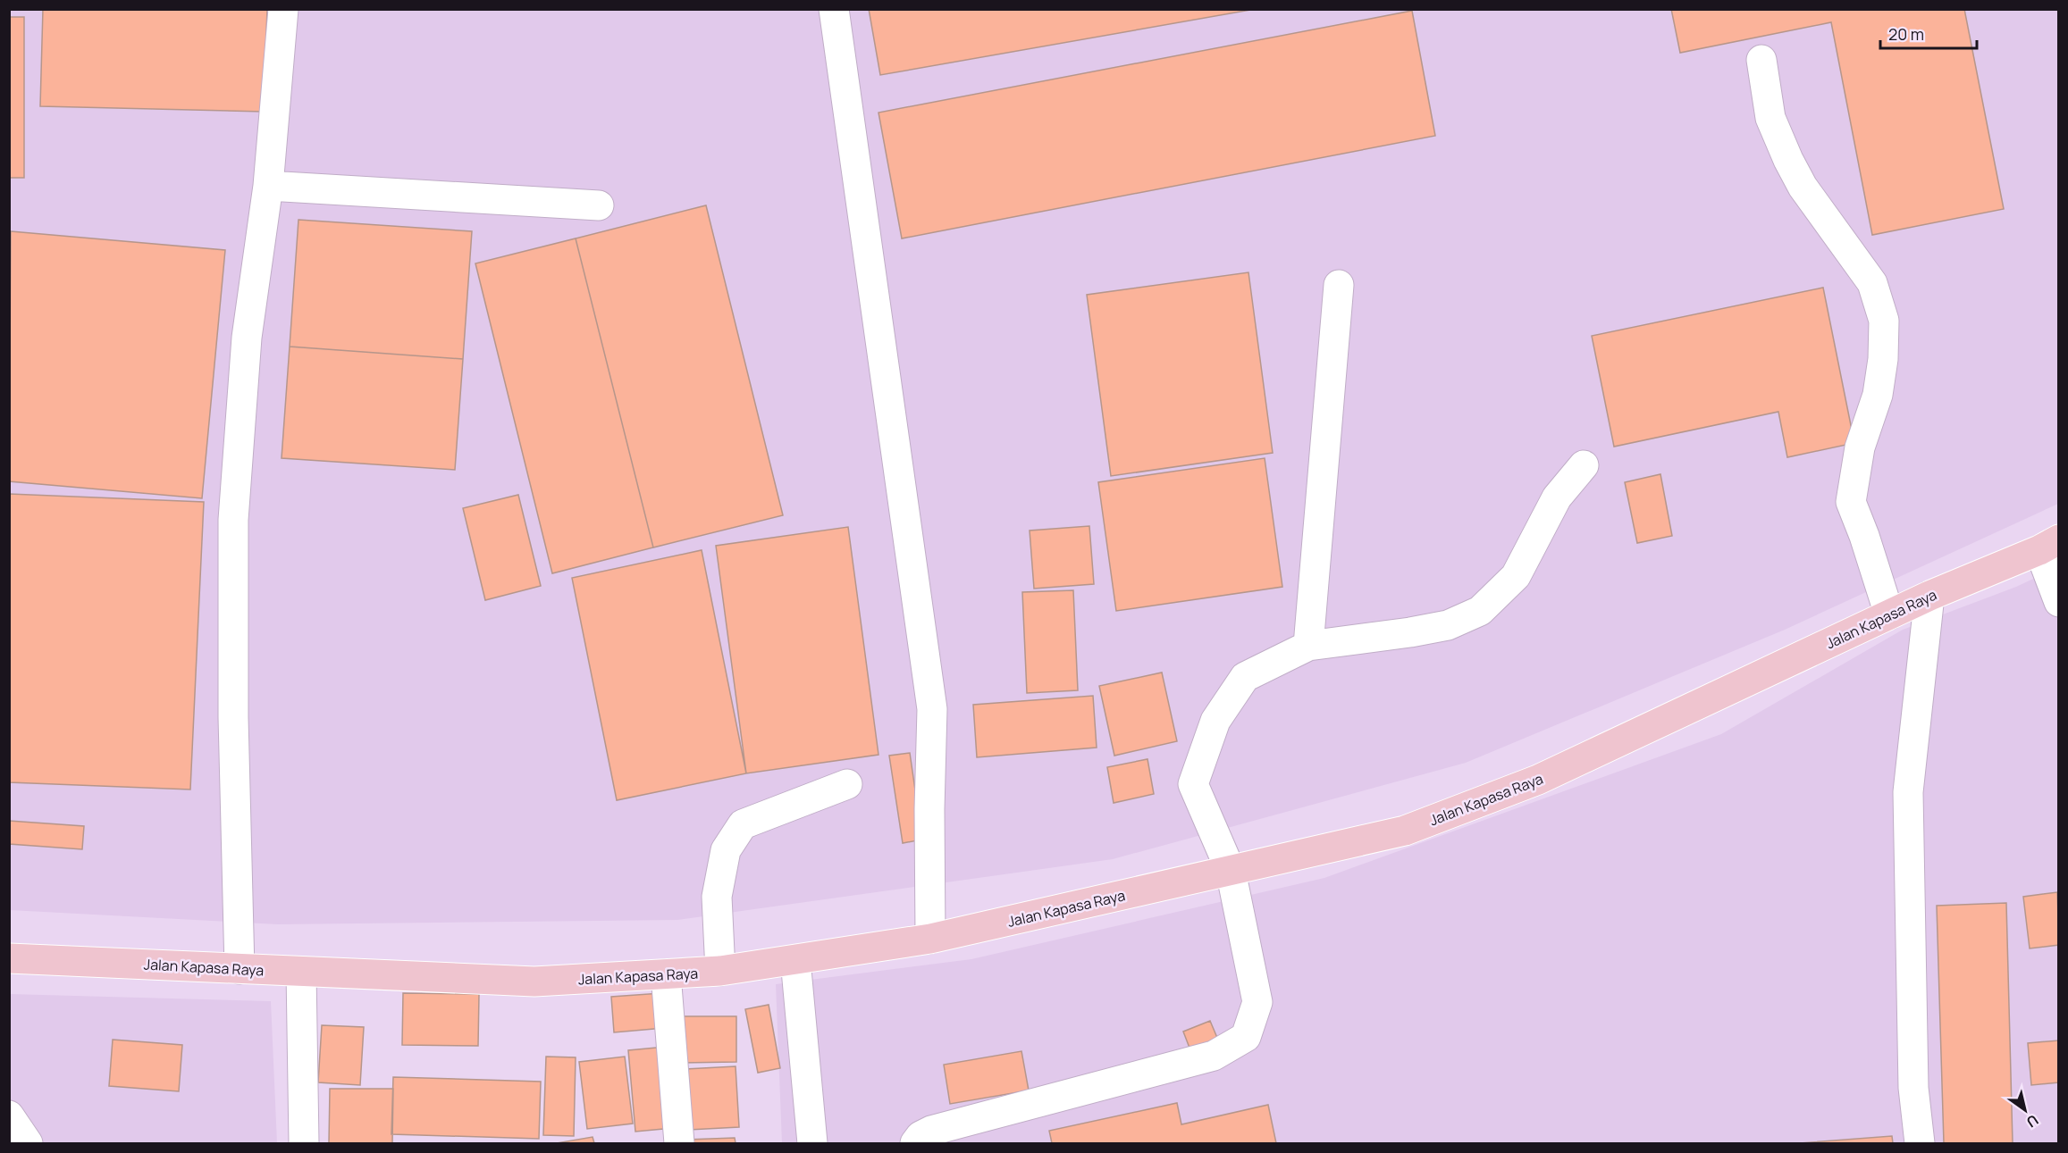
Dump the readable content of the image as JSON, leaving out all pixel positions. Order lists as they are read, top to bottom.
{
  "streets": {
    "main road": ["Jalan Kapasa Raya"]
  },
  "scale_bar": "20 m",
  "north": "bottom right"
}
